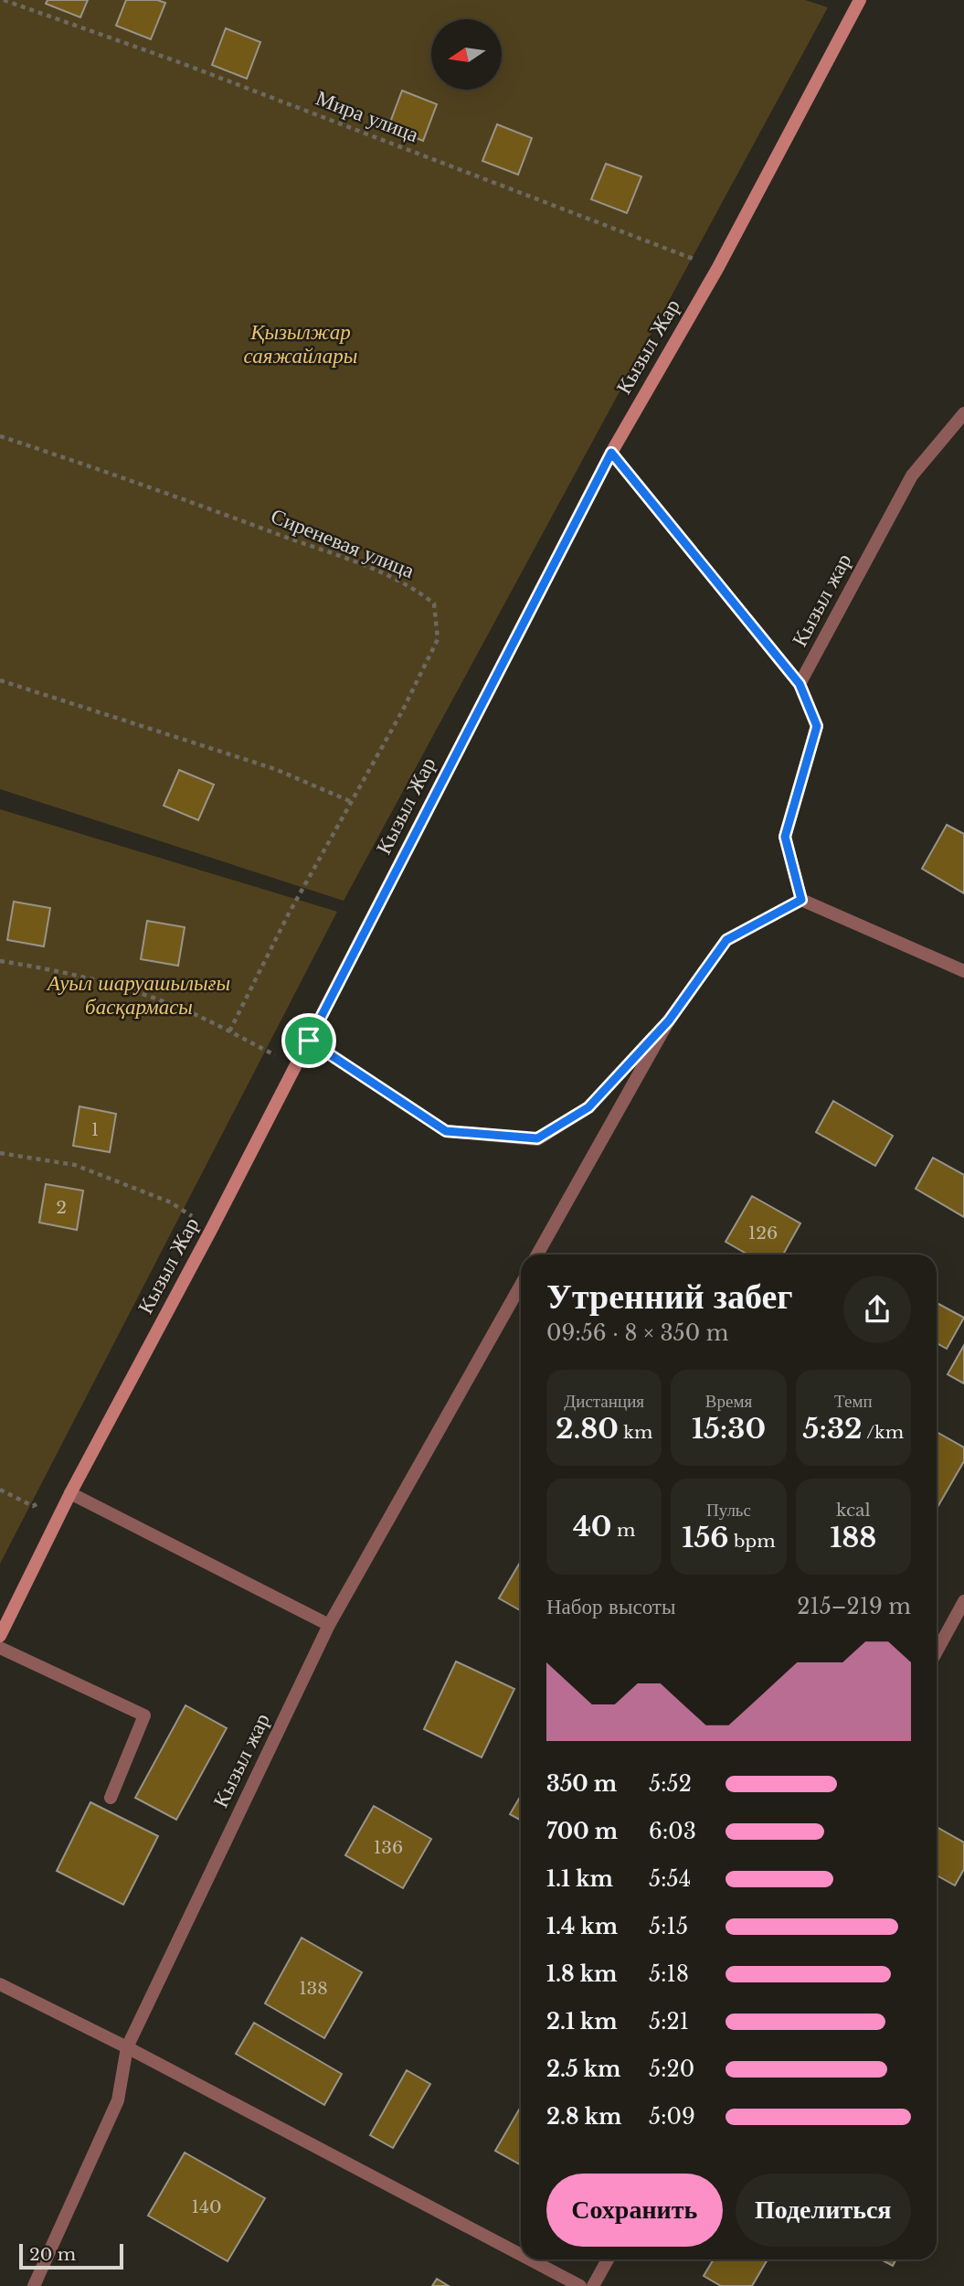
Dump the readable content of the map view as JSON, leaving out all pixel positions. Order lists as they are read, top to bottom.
{
  "streets": {
    "main road": ["Кызыл Жар"],
    "street": ["Кызыл жар"],
    "path": ["Мира улица", "Сиреневая улица"]
  },
  "crossings": [
    ["Мира улица", "Кызыл Жар"]
  ],
  "parks": ["Қызылжар саяжайлары", "Ауыл шаруашылығы басқармасы"],
  "house_numbers": [
    "1",
    "2",
    "126",
    "136",
    "138",
    "140"
  ],
  "scale_bar": "20 m",
  "north": "left",
  "page": {
    "heading": ["Утренний забег", "09:56 · 8 × 350 m"],
    "stats": [
      ["Дистанция", "2.80 km"],
      ["Время", "15:30"],
      ["Темп", "5:32 /km"],
      ["40 m"],
      ["Пульс", "156 bpm"],
      ["kcal", "188"]
    ],
    "chart": ["Набор высоты", "215–219 m"],
    "list": [
      {
        "name": "350 m",
        "note": "5:52"
      },
      {
        "name": "700 m",
        "note": "6:03"
      },
      {
        "name": "1.1 km",
        "note": "5:54"
      },
      {
        "name": "1.4 km",
        "note": "5:15"
      },
      {
        "name": "1.8 km",
        "note": "5:18"
      },
      {
        "name": "2.1 km",
        "note": "5:21"
      },
      {
        "name": "2.5 km",
        "note": "5:20"
      },
      {
        "name": "2.8 km",
        "note": "5:09"
      }
    ],
    "buttons": ["Сохранить", "Поделиться"],
    "scale": "20 m"
  }
}
